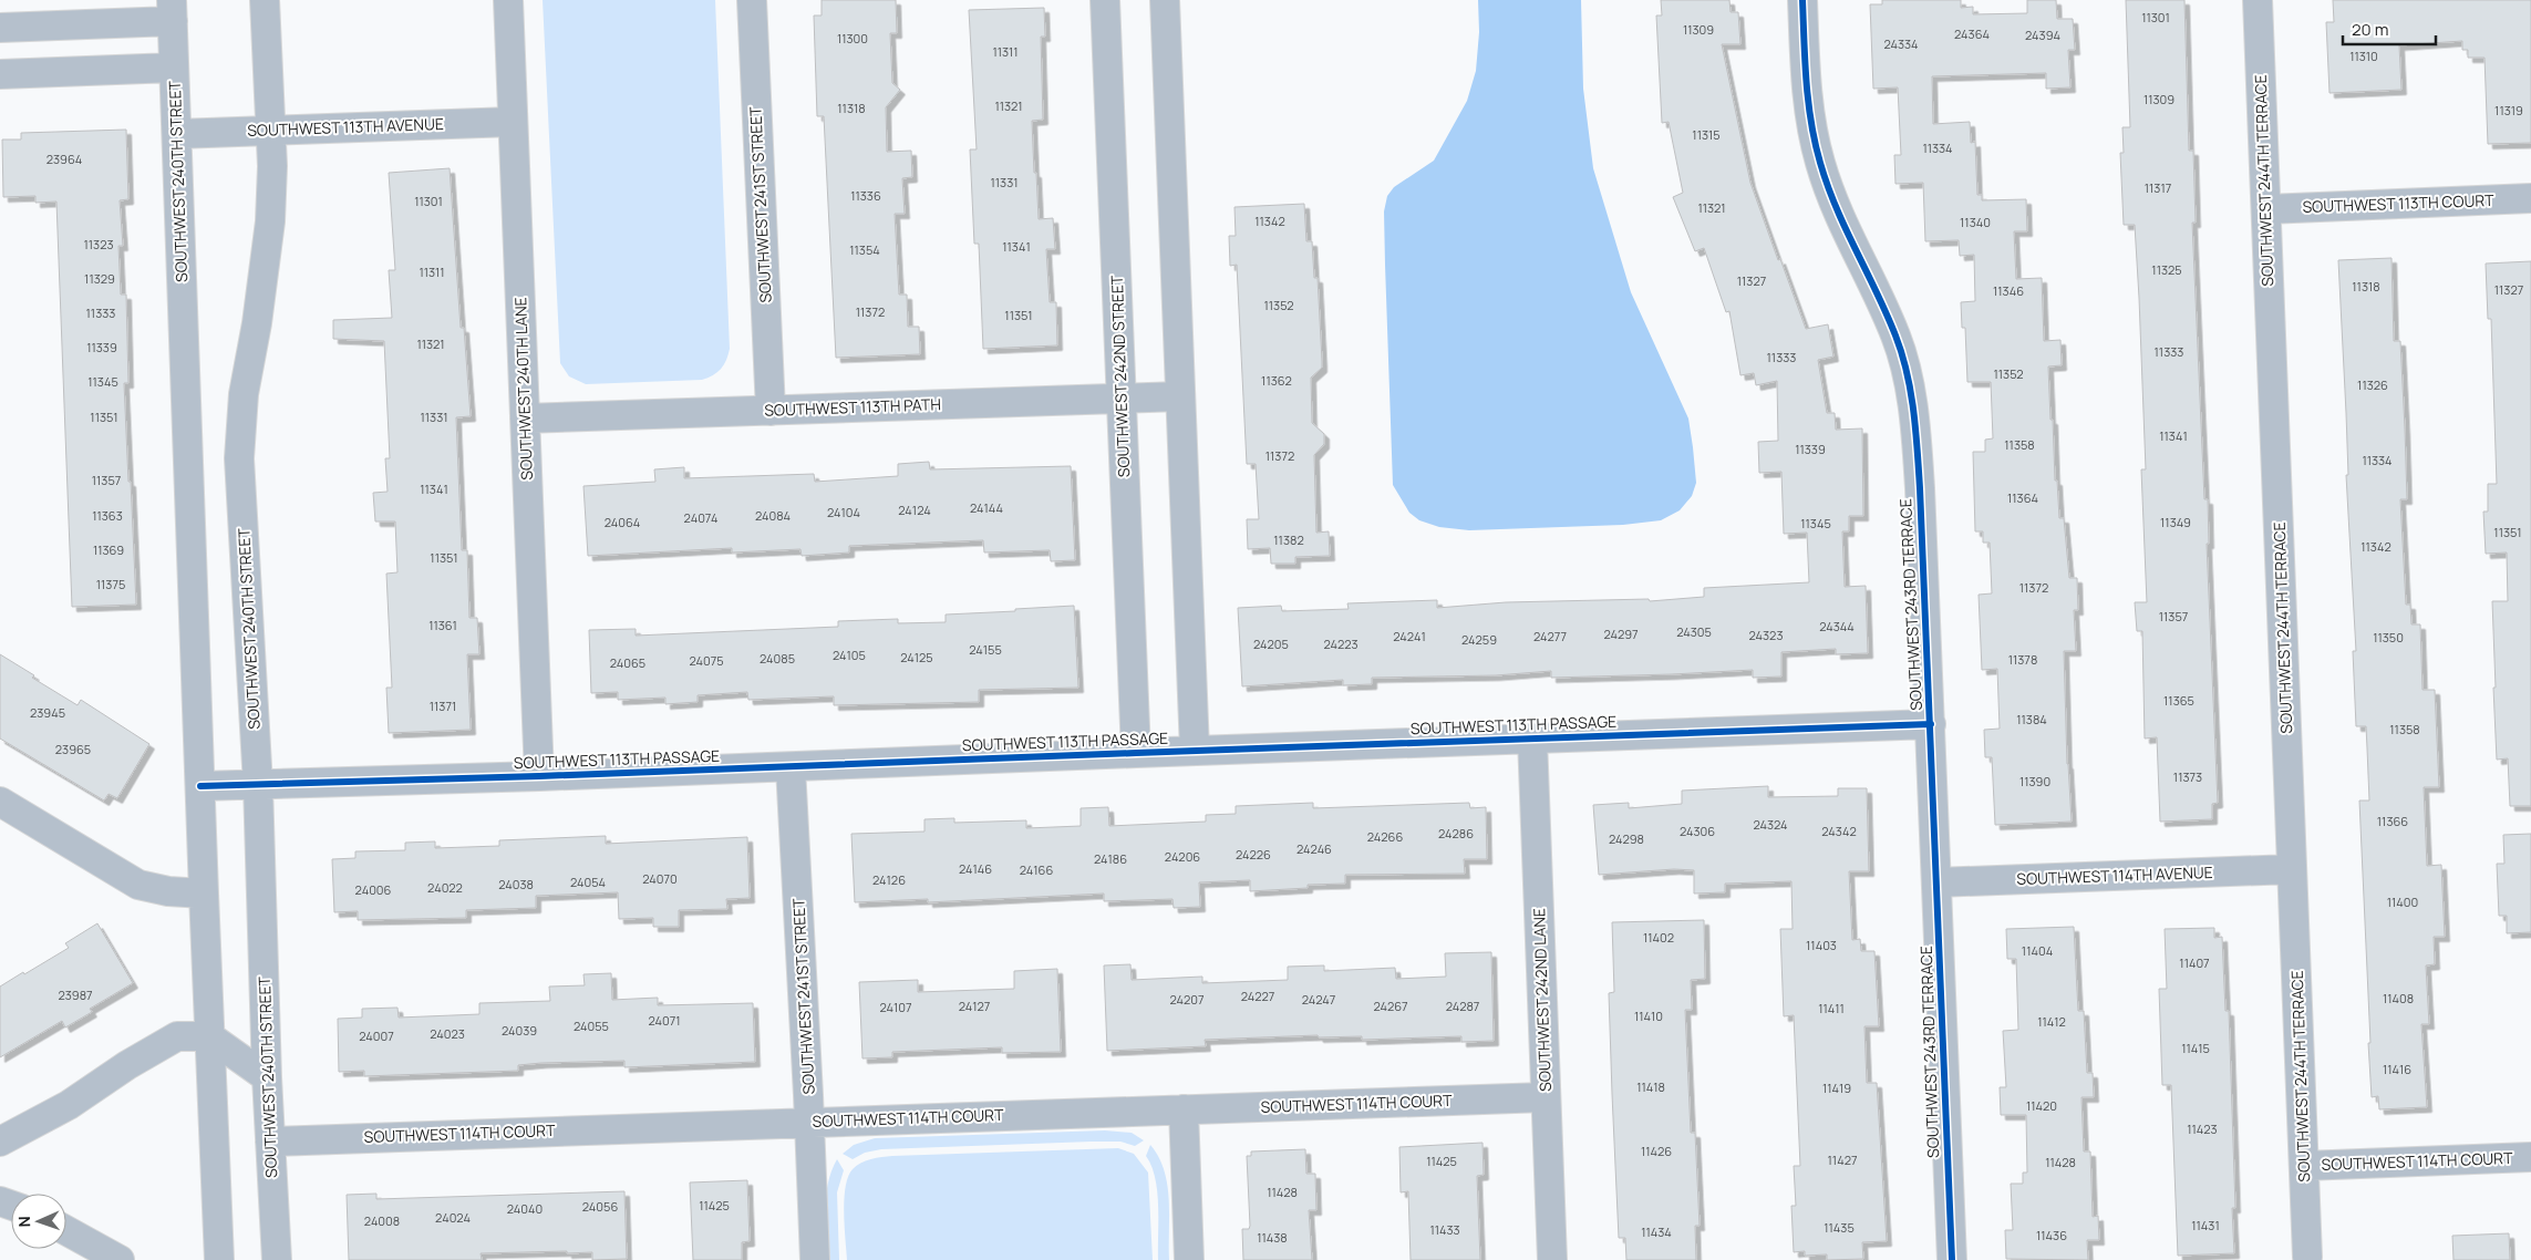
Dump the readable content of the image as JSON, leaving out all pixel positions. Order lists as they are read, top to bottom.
{
  "streets": {
    "street": [
      "SOUTHWEST 113TH AVENUE",
      "SOUTHWEST 244TH TERRACE",
      "SOUTHWEST 240TH STREET",
      "SOUTHWEST 113TH COURT",
      "SOUTHWEST 241ST STREET",
      "SOUTHWEST 242ND STREET",
      "SOUTHWEST 240TH LANE",
      "SOUTHWEST 113TH PATH",
      "SOUTHWEST 243RD TERRACE",
      "SOUTHWEST 113TH PASSAGE",
      "SOUTHWEST 114TH AVENUE",
      "SOUTHWEST 242ND LANE",
      "SOUTHWEST 114TH COURT"
    ]
  },
  "crossings": [
    ["SOUTHWEST 113TH AVENUE", "SOUTHWEST 240TH STREET"],
    ["SOUTHWEST 113TH AVENUE", "SOUTHWEST 240TH LANE"],
    ["SOUTHWEST 244TH TERRACE", "SOUTHWEST 113TH COURT"],
    ["SOUTHWEST 244TH TERRACE", "SOUTHWEST 114TH AVENUE"],
    ["SOUTHWEST 244TH TERRACE", "SOUTHWEST 114TH COURT"],
    ["SOUTHWEST 240TH STREET", "SOUTHWEST 113TH PASSAGE"],
    ["SOUTHWEST 240TH STREET", "SOUTHWEST 114TH COURT"],
    ["SOUTHWEST 241ST STREET", "SOUTHWEST 113TH PATH"],
    ["SOUTHWEST 241ST STREET", "SOUTHWEST 113TH PASSAGE"],
    ["SOUTHWEST 241ST STREET", "SOUTHWEST 114TH COURT"],
    ["SOUTHWEST 242ND STREET", "SOUTHWEST 113TH PATH"],
    ["SOUTHWEST 242ND STREET", "SOUTHWEST 113TH PASSAGE"],
    ["SOUTHWEST 240TH LANE", "SOUTHWEST 113TH PATH"],
    ["SOUTHWEST 240TH LANE", "SOUTHWEST 113TH PASSAGE"],
    ["SOUTHWEST 243RD TERRACE", "SOUTHWEST 113TH PASSAGE"],
    ["SOUTHWEST 243RD TERRACE", "SOUTHWEST 114TH AVENUE"],
    ["SOUTHWEST 113TH PASSAGE", "SOUTHWEST 242ND LANE"],
    ["SOUTHWEST 242ND LANE", "SOUTHWEST 114TH COURT"]
  ],
  "house_numbers": [
    "11301",
    "11309",
    "24364",
    "24394",
    "11300",
    "24334",
    "11311",
    "11310",
    "11309",
    "11321",
    "11318",
    "11319",
    "11315",
    "11334",
    "23964",
    "11331",
    "11317",
    "11336",
    "11301",
    "11321",
    "11342",
    "11340",
    "11323",
    "11341",
    "11354",
    "11325",
    "11311",
    "11329",
    "11327",
    "11318",
    "11327",
    "11346",
    "11352",
    "11372",
    "11333",
    "11351",
    "11321",
    "11339",
    "11333",
    "11333",
    "11352",
    "11362",
    "11345",
    "11326",
    "11351",
    "11331",
    "11341",
    "11358",
    "11339",
    "11372",
    "11334",
    "11357",
    "11341",
    "11364",
    "24144",
    "24124",
    "24104",
    "11363",
    "24084",
    "24074",
    "24064",
    "11349",
    "11345",
    "11351",
    "11382",
    "11342",
    "11369",
    "11351",
    "11375",
    "11372",
    "11357",
    "11361",
    "24344",
    "24305",
    "24297",
    "24323",
    "24241",
    "24277",
    "11350",
    "24259",
    "24205",
    "24223",
    "24155",
    "24105",
    "24125",
    "24085",
    "11378",
    "24075",
    "24065",
    "11365",
    "11371",
    "23945",
    "11384",
    "11358",
    "23965",
    "11373",
    "11390",
    "11366",
    "24324",
    "24306",
    "24342",
    "24286",
    "24266",
    "24298",
    "24246",
    "24226",
    "24206",
    "24186",
    "24146",
    "24166",
    "24070",
    "24126",
    "24054",
    "24038",
    "24022",
    "24006",
    "11400",
    "11402",
    "11403",
    "11404",
    "11407",
    "23987",
    "24227",
    "11408",
    "24207",
    "24247",
    "24127",
    "24267",
    "24287",
    "24107",
    "11411",
    "11410",
    "24071",
    "11412",
    "24055",
    "24039",
    "24023",
    "24007",
    "11415",
    "11416",
    "11418",
    "11419",
    "11420",
    "11423",
    "11426",
    "11427",
    "11425",
    "11428",
    "11428",
    "11425",
    "24056",
    "24040",
    "24024",
    "24008",
    "11431",
    "11435",
    "11433",
    "11434",
    "11436",
    "11438"
  ],
  "scale_bar": "20 m",
  "north": "left"
}
